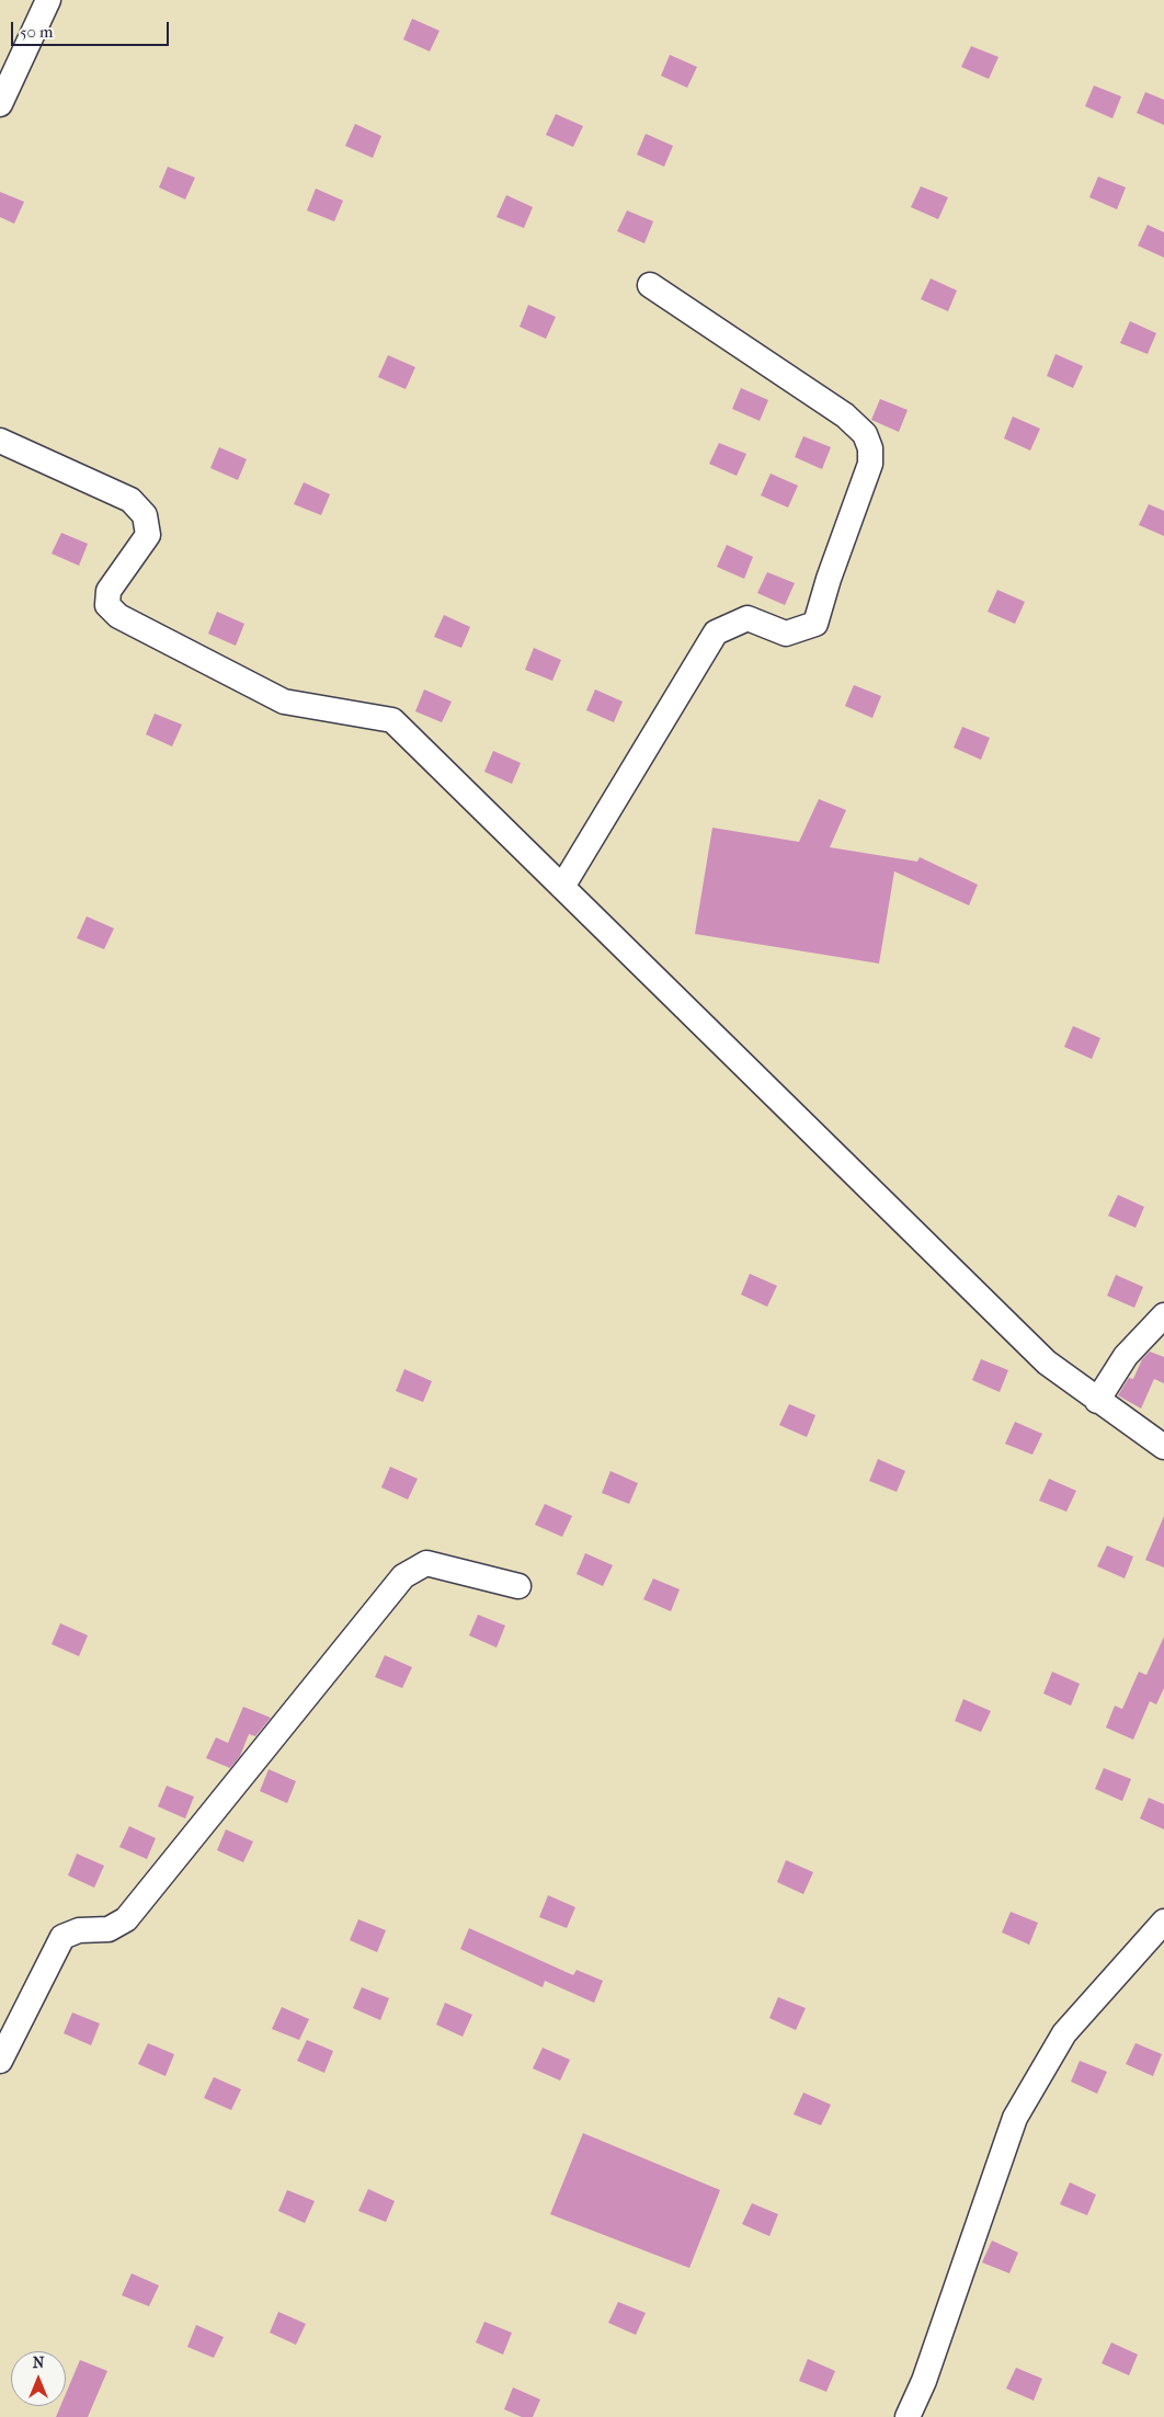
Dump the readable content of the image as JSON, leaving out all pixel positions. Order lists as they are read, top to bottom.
{
  "scale_bar": "50 m",
  "north": "top"
}
